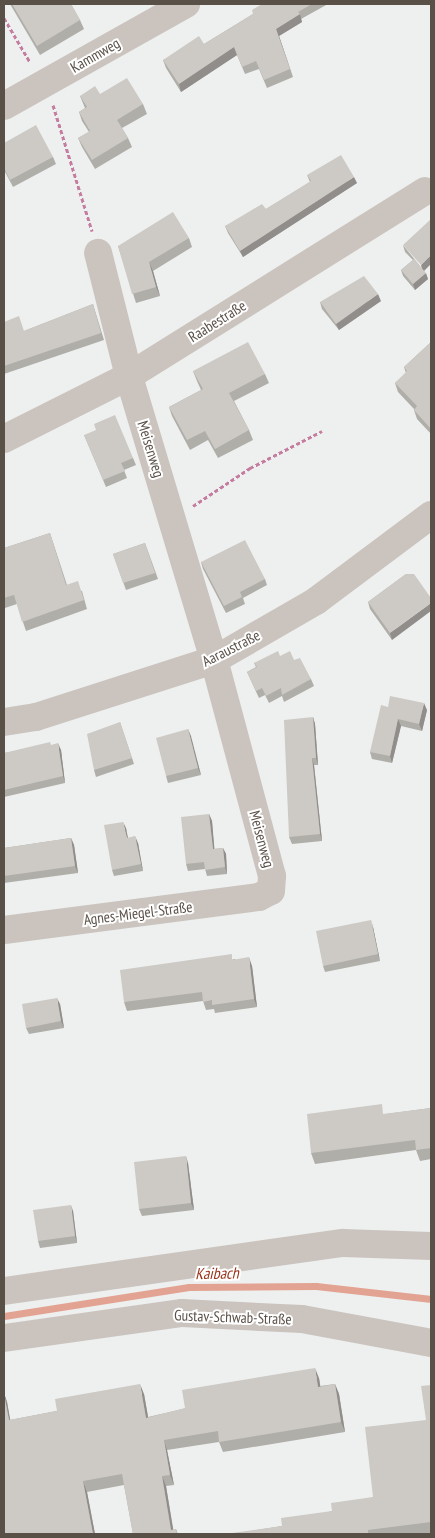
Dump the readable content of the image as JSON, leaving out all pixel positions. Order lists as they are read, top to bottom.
{
  "streets": {
    "street": [
      "Kammweg",
      "Raabestraße",
      "Meisenweg",
      "Aaraustraße",
      "Agnes-Miegel-Straße",
      "Gustav-Schwab-Straße"
    ]
  },
  "crossings": [
    ["Raabestraße", "Meisenweg"],
    ["Meisenweg", "Aaraustraße"],
    ["Meisenweg", "Agnes-Miegel-Straße"]
  ],
  "water": ["Kaibach"]
}
